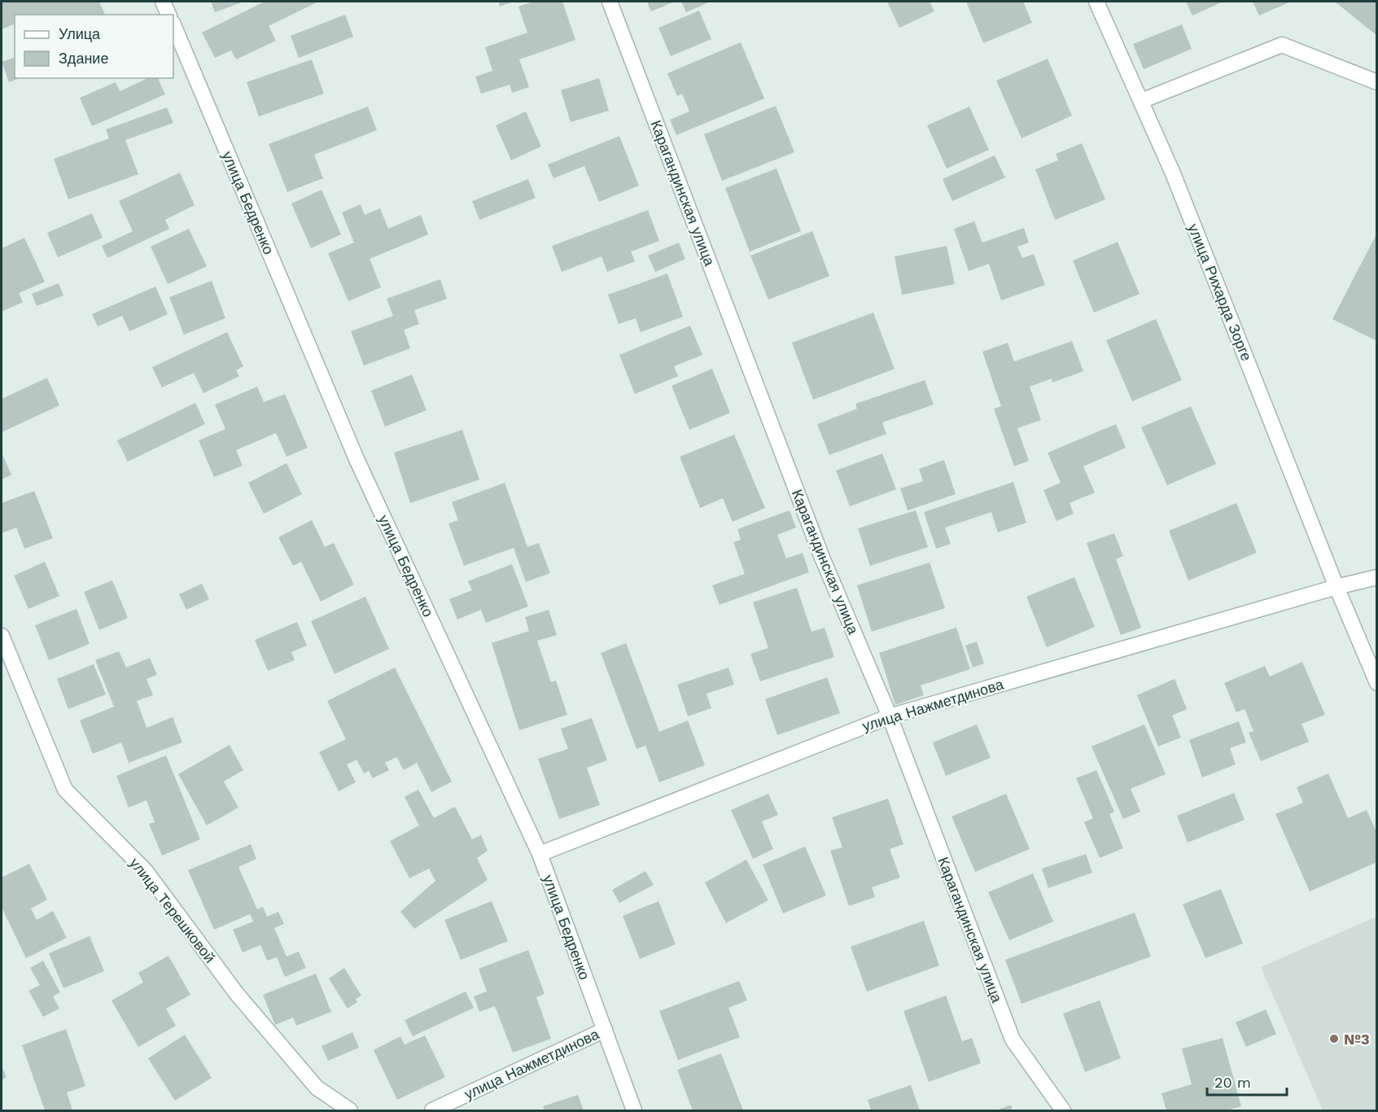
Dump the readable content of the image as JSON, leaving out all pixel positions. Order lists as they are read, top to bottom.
{
  "streets": {
    "street": [
      "Карагандинская улица",
      "улица Бедренко",
      "улица Рихарда Зорге",
      "улица Нажметдинова",
      "улица Терешковой"
    ]
  },
  "crossings": [
    ["Карагандинская улица", "улица Нажметдинова"],
    ["улица Бедренко", "улица Нажметдинова"],
    ["улица Рихарда Зорге", "улица Нажметдинова"]
  ],
  "places": ["№3"],
  "legend": ["Улица", "Здание"],
  "scale_bar": "20 m"
}
